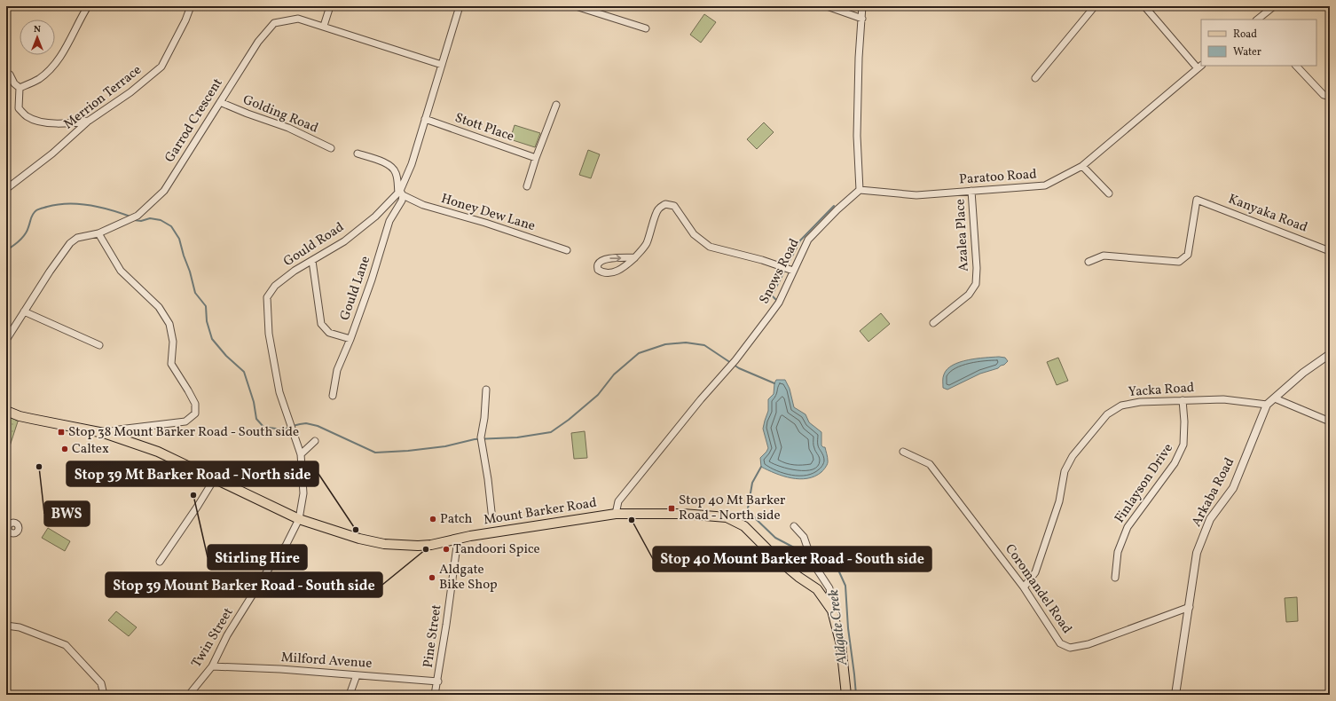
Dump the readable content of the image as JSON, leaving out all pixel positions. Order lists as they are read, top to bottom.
{
  "streets": {
    "main road": ["Mount Barker Road"],
    "street": [
      "Merrion Terrace",
      "Golding Road",
      "Garrod Crescent",
      "Stott Place",
      "Paratoo Road",
      "Honey Dew Lane",
      "Kanyaka Road",
      "Azalea Place",
      "Gould Road",
      "Snows Road",
      "Gould Lane",
      "Yacka Road",
      "Finlayson Drive",
      "Arkaba Road",
      "Coromandel Road",
      "Pine Street",
      "Twin Street",
      "Milford Avenue"
    ]
  },
  "crossings": [
    ["Golding Road", "Garrod Crescent"],
    ["Garrod Crescent", "Gould Road"],
    ["Stott Place", "Gould Road"],
    ["Paratoo Road", "Azalea Place"],
    ["Paratoo Road", "Snows Road"],
    ["Honey Dew Lane", "Gould Road"],
    ["Honey Dew Lane", "Gould Lane"],
    ["Gould Road", "Gould Lane"],
    ["Gould Road", "Mount Barker Road"],
    ["Gould Road", "Twin Street"],
    ["Snows Road", "Mount Barker Road"],
    ["Yacka Road", "Finlayson Drive"],
    ["Yacka Road", "Arkaba Road"],
    ["Yacka Road", "Coromandel Road"],
    ["Arkaba Road", "Coromandel Road"],
    ["Mount Barker Road", "Pine Street"],
    ["Mount Barker Road", "Twin Street"],
    ["Pine Street", "Milford Avenue"],
    ["Twin Street", "Milford Avenue"]
  ],
  "water": ["Aldgate Creek"],
  "places": {
    "transit": ["Stop 38 Mount Barker Road - South side", "Stop 40 Mt Barker Road - North side"],
    "other": [
      "Caltex",
      "BWS",
      "Stirling Hire",
      "Patch",
      "Stop 40 Mount Barker Road - South side",
      "Stop 39 Mt Barker Road - North side",
      "Stop 39 Mount Barker Road - South side",
      "Tandoori Spice",
      "Aldgate Bike Shop"
    ]
  },
  "legend": ["Road", "Water"],
  "north": "top"
}
